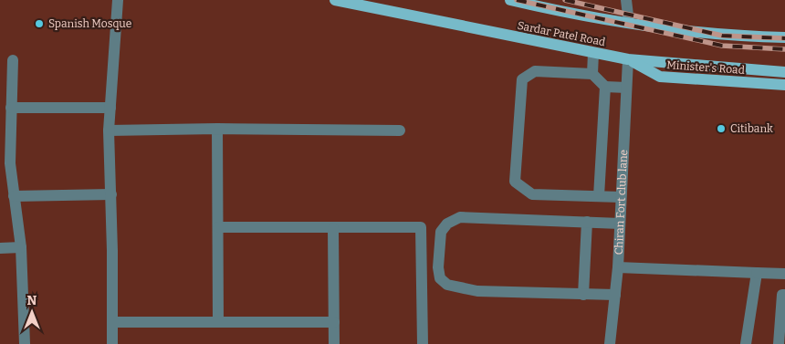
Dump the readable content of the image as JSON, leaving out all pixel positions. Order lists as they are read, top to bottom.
{
  "streets": {
    "main road": ["Sardar Patel Road", "Minister's Road"],
    "street": ["Chiran Fort club lane"]
  },
  "crossings": [
    ["Sardar Patel Road", "Minister's Road"],
    ["Sardar Patel Road", "Chiran Fort club lane"],
    ["Minister's Road", "Chiran Fort club lane"]
  ],
  "places": ["Spanish Mosque", "Citibank"],
  "north": "top"
}
